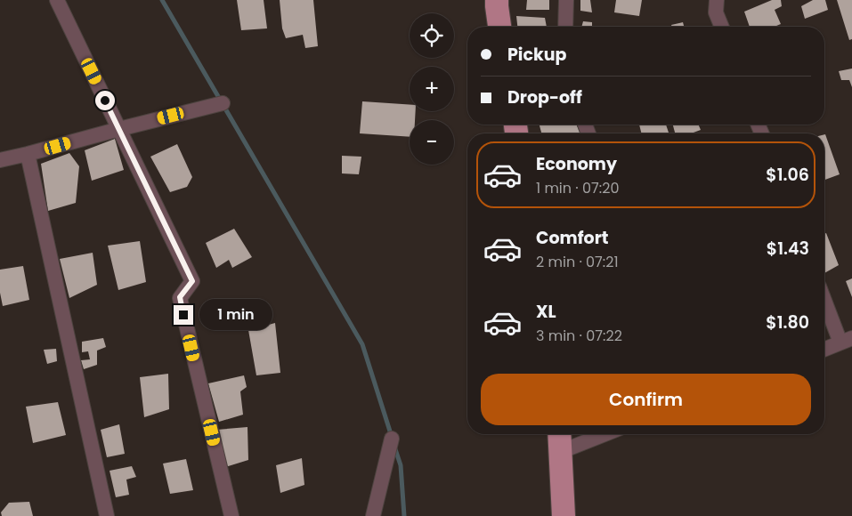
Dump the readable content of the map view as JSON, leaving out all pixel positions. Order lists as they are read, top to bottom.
{
  "page": {
    "map_buttons": ["+", "−"],
    "banner": ["Pickup", "Drop-off"],
    "list": [
      {
        "name": "Economy",
        "note": "1 min · 07:20",
        "value": "$1.06"
      },
      {
        "name": "Comfort",
        "note": "2 min · 07:21",
        "value": "$1.43"
      },
      {
        "name": "XL",
        "note": "3 min · 07:22",
        "value": "$1.80"
      }
    ],
    "bubble": "1 min",
    "buttons": "Confirm"
  }
}
